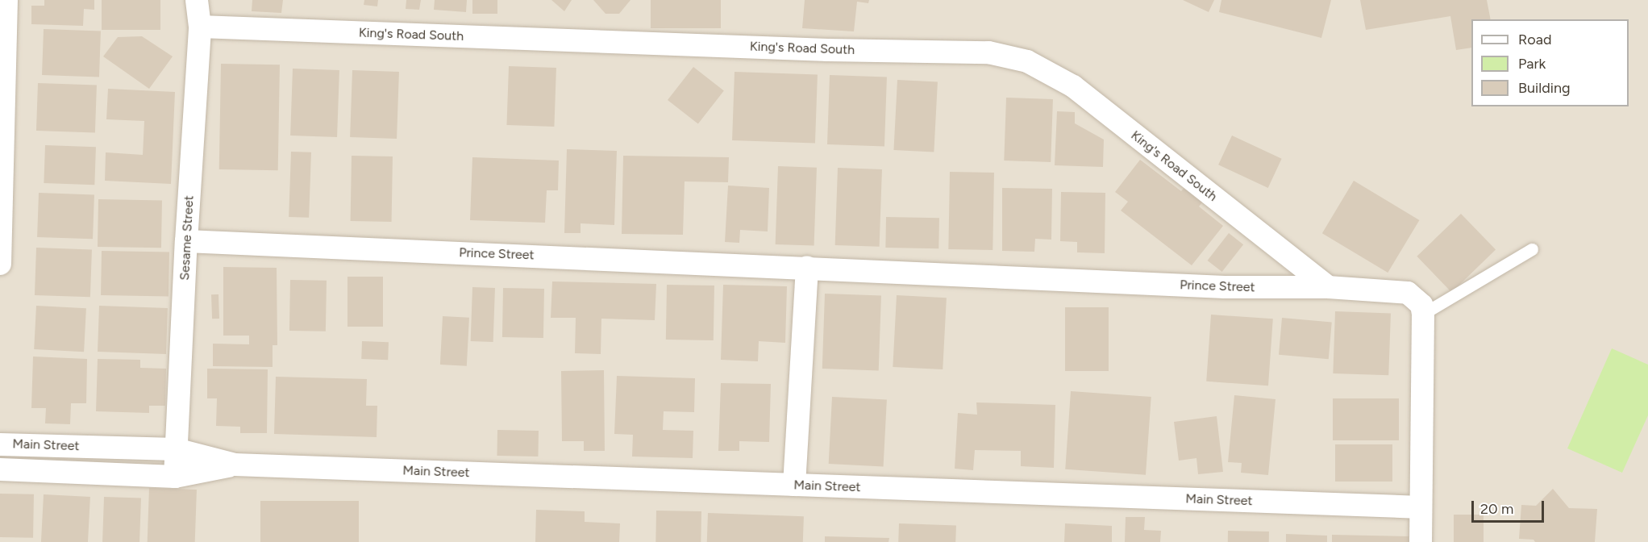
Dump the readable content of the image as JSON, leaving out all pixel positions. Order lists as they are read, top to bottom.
{
  "streets": {
    "street": [
      "King's Road South",
      "Sesame Street",
      "Prince Street",
      "Main Street"
    ]
  },
  "crossings": [
    ["King's Road South", "Sesame Street"],
    ["King's Road South", "Prince Street"],
    ["Sesame Street", "Prince Street"],
    ["Sesame Street", "Main Street"]
  ],
  "legend": ["Road", "Park", "Building"],
  "scale_bar": "20 m"
}
